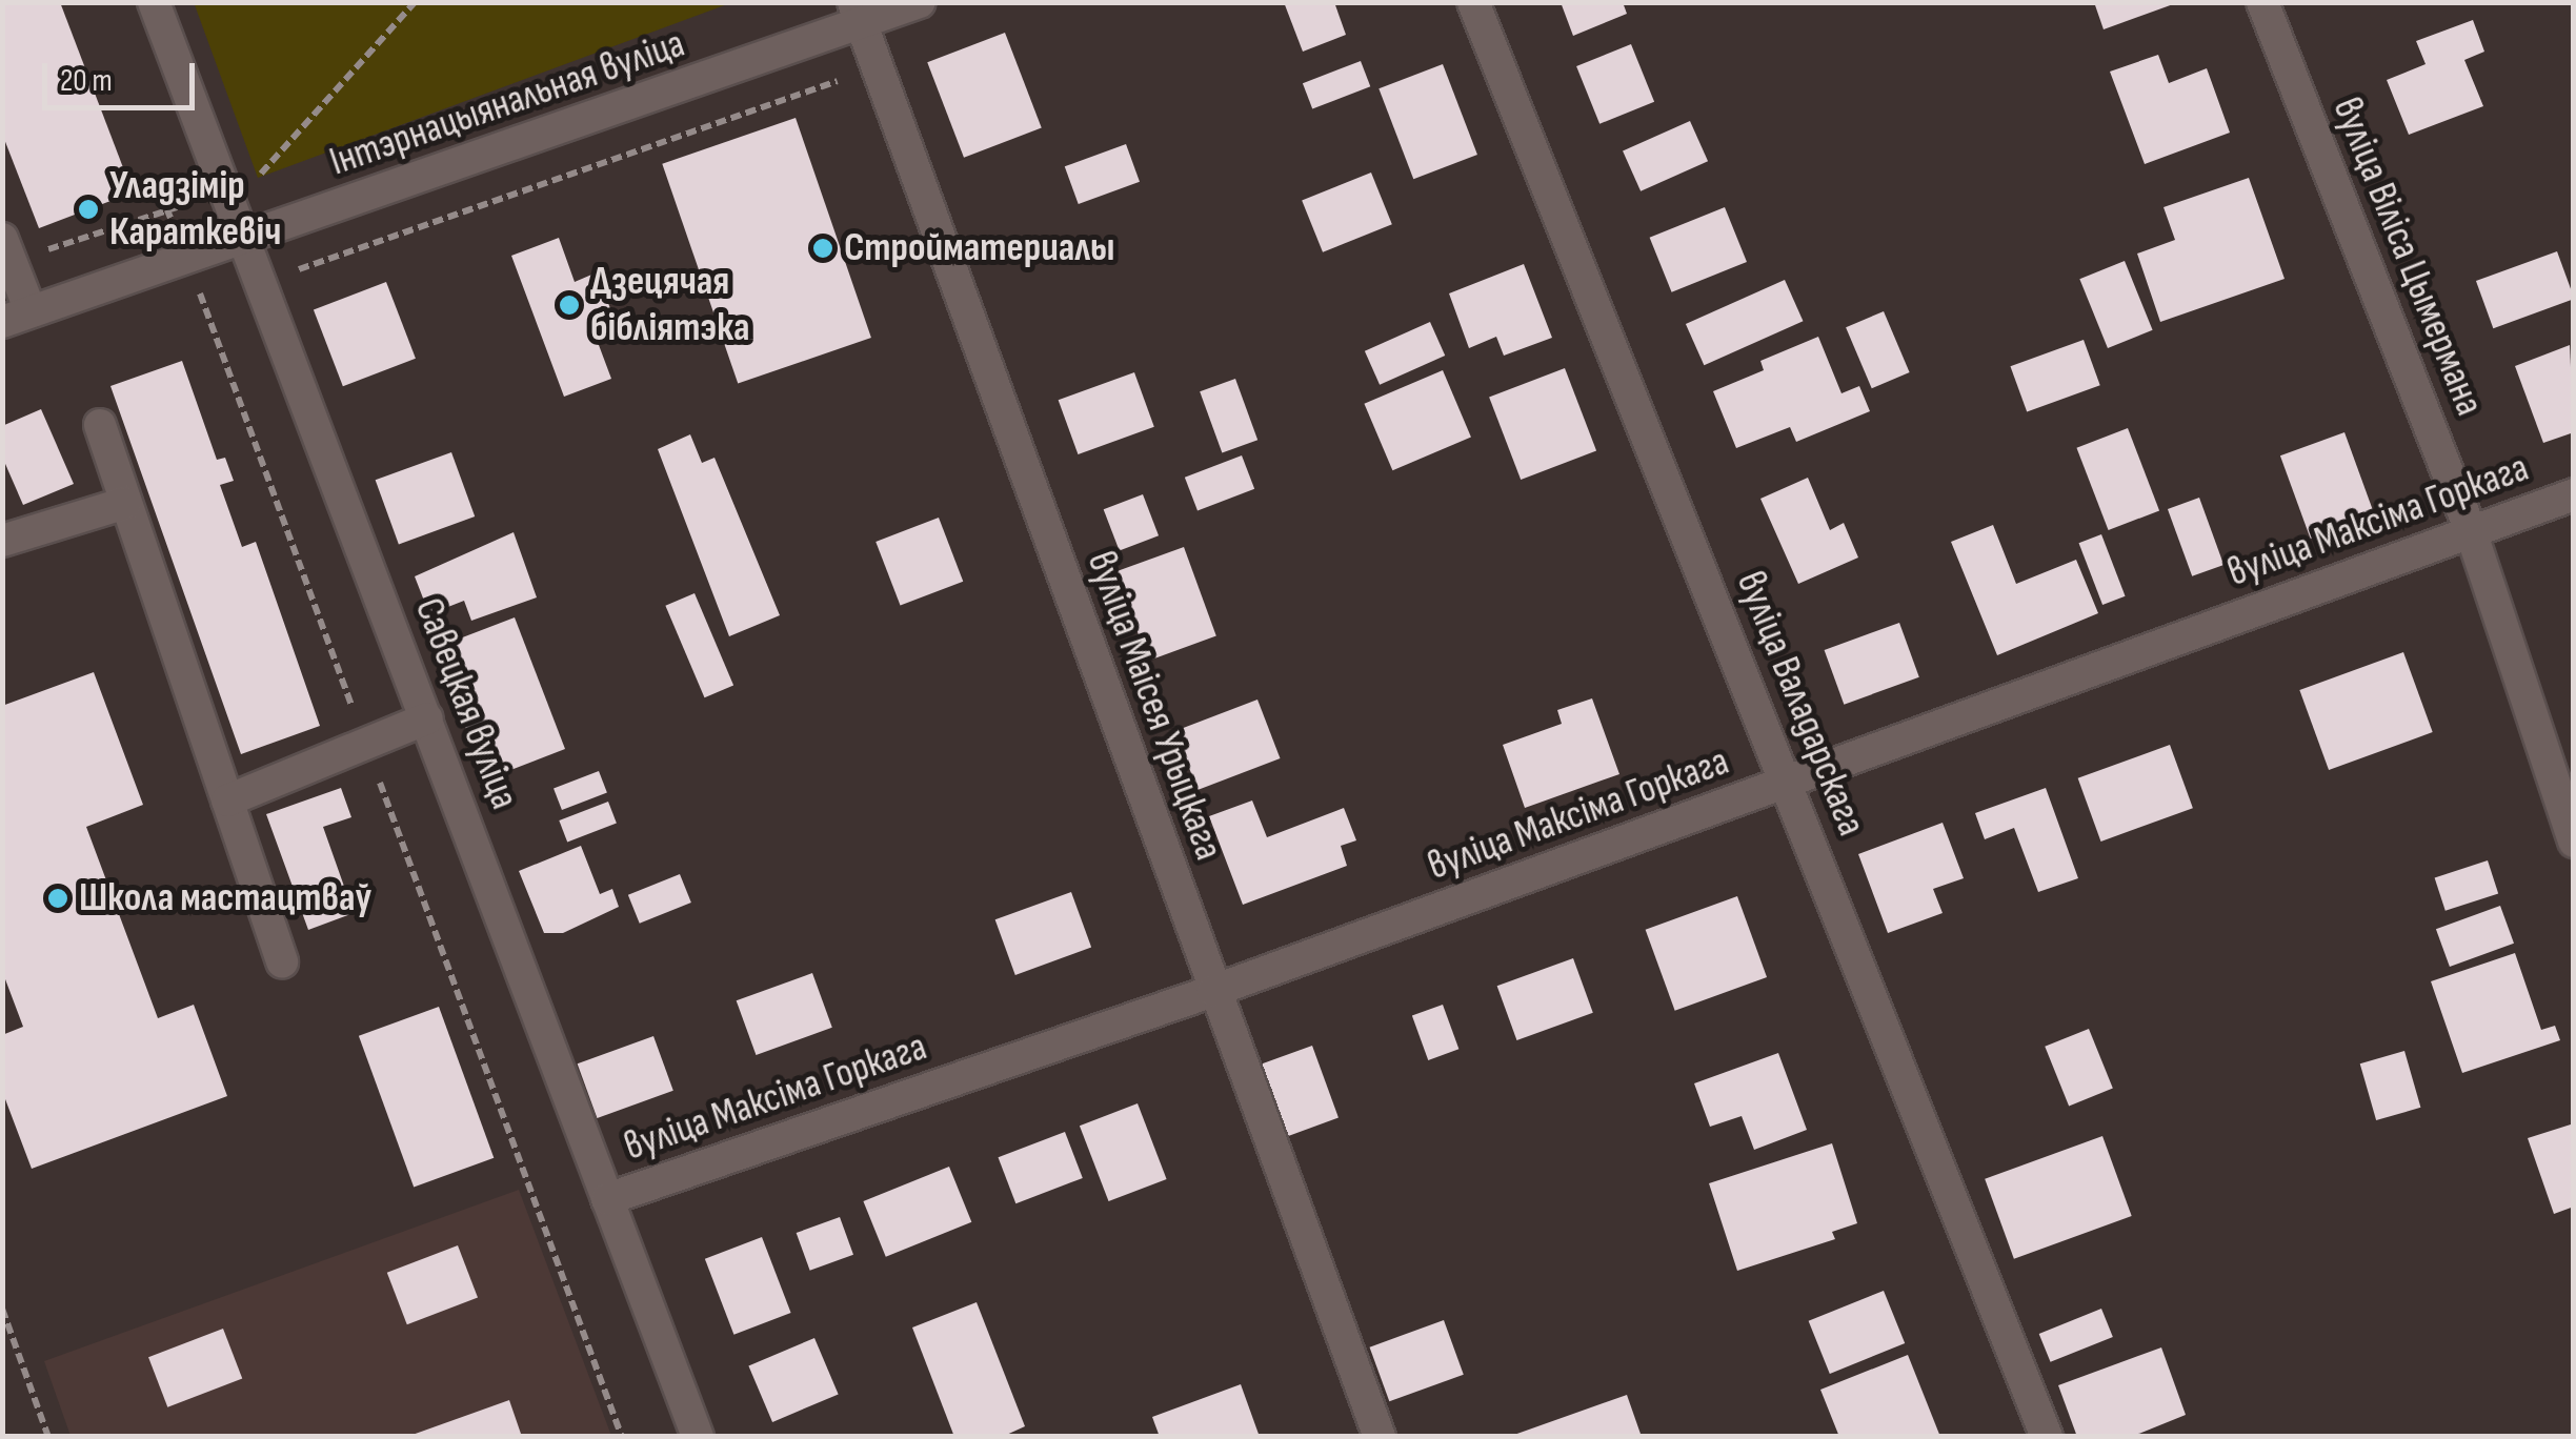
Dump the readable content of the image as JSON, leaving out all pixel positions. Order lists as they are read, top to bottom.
{
  "streets": {
    "street": [
      "Інтэрнацыянальная вуліца",
      "вуліца Віліса Цымермана",
      "вуліца Максіма Горкага",
      "Савецкая вуліца",
      "вуліца Валадарскага",
      "вуліца Маісея Урыцкага"
    ]
  },
  "crossings": [
    ["Інтэрнацыянальная вуліца", "Савецкая вуліца"],
    ["Інтэрнацыянальная вуліца", "вуліца Маісея Урыцкага"],
    ["вуліца Віліса Цымермана", "вуліца Максіма Горкага"],
    ["вуліца Максіма Горкага", "Савецкая вуліца"],
    ["вуліца Максіма Горкага", "вуліца Валадарскага"],
    ["вуліца Максіма Горкага", "вуліца Маісея Урыцкага"]
  ],
  "places": [
    "Уладзімір Караткевіч",
    "Стройматериалы",
    "Дзецячая бібліятэка",
    "Школа мастацтваў"
  ],
  "scale_bar": "20 m"
}
